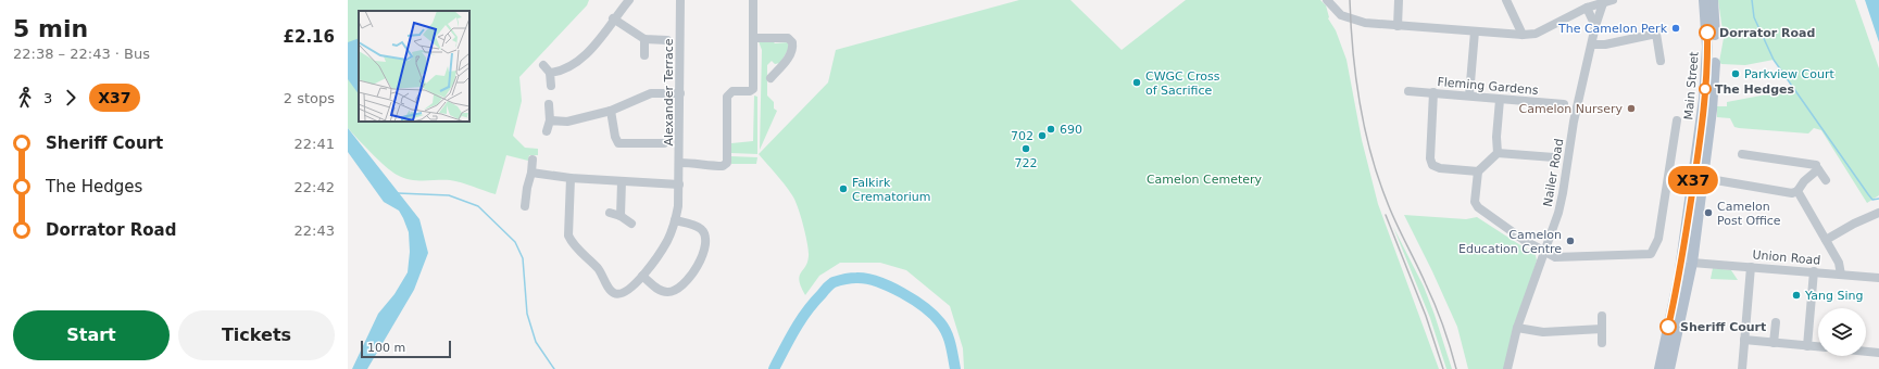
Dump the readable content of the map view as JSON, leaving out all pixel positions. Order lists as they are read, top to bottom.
{
  "streets": {
    "main road": ["Main Street"],
    "street": [
      "Fleming Gardens",
      "Alexander Terrace",
      "Nailer Road",
      "Union Road"
    ]
  },
  "crossings": [
    ["Main Street", "Union Road"]
  ],
  "parks": ["Camelon Cemetery"],
  "places": [
    "The Camelon Perk",
    "Dorrator Road",
    "Parkview Court",
    "CWGC Cross of Sacrifice",
    "The Hedges",
    "Camelon Nursery",
    "690",
    "702",
    "722",
    "Falkirk Crematorium",
    "Camelon Post Office",
    "Camelon Education Centre",
    "Yang Sing",
    "Sheriff Court"
  ],
  "lines": ["bus line X37"],
  "scale_bar": "100 m",
  "page": {
    "heading": ["5 min", "22:38 – 22:43 · Bus", "£2.16"],
    "on_map": "X37",
    "legs": ["3", "X37", "2 stops"],
    "list": [
      {
        "name": "Sheriff Court",
        "value": "22:41"
      },
      {
        "name": "The Hedges",
        "value": "22:42"
      },
      {
        "name": "Dorrator Road",
        "value": "22:43"
      }
    ],
    "buttons": ["Start", "Tickets"],
    "scale": "100 m"
  }
}
